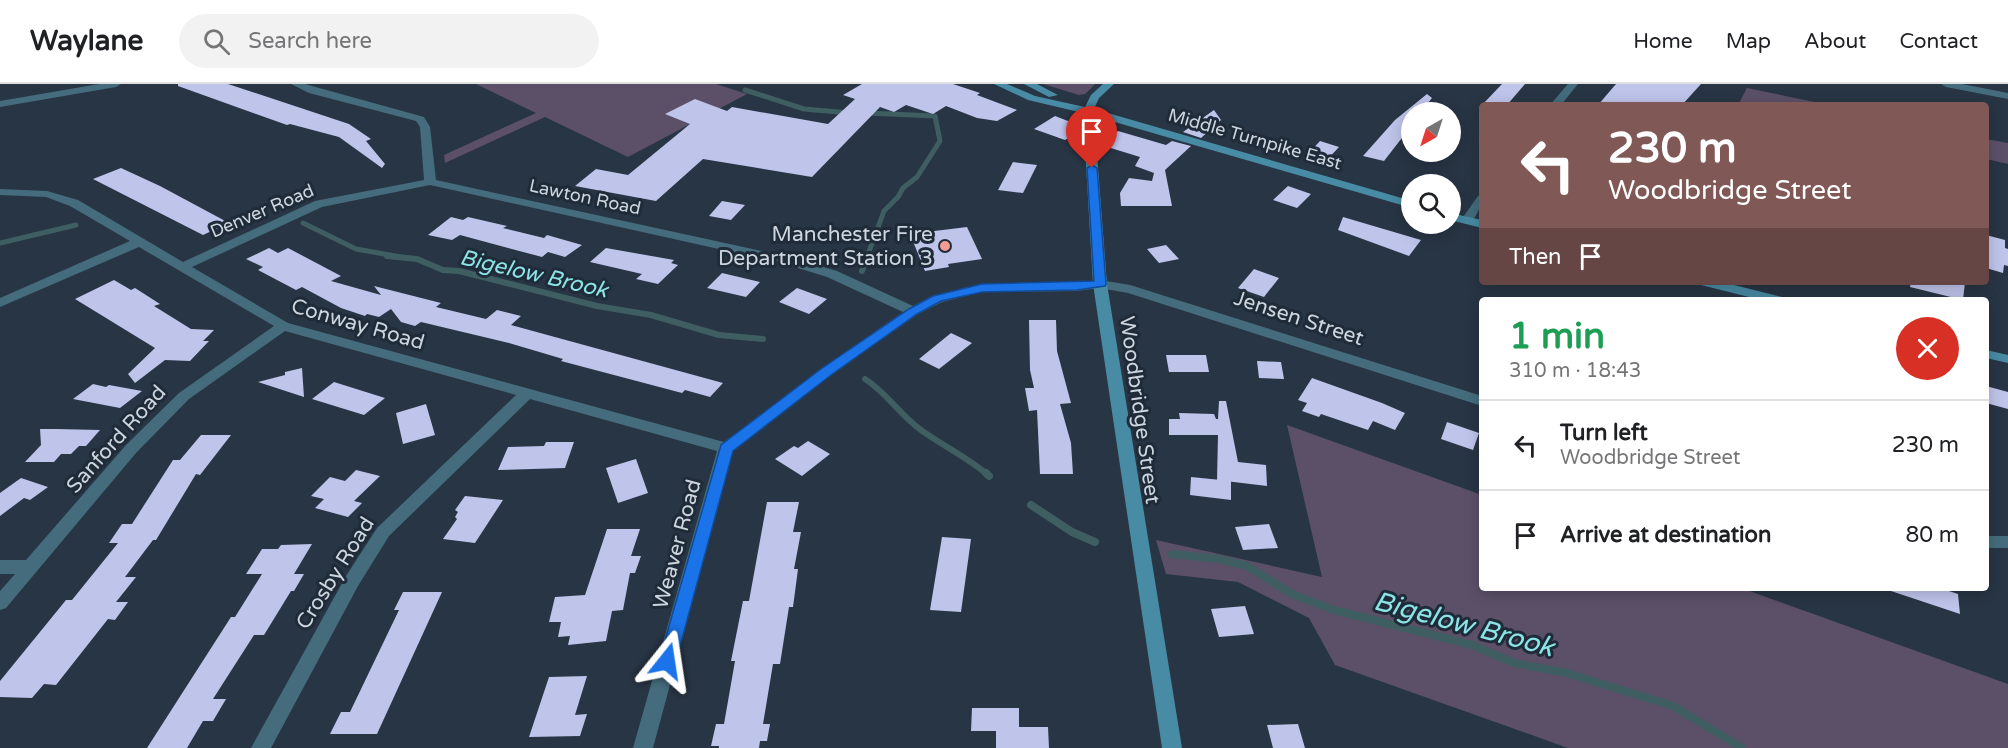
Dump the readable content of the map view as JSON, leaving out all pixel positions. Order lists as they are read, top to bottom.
{
  "streets": {
    "main road": ["Middle Turnpike East", "Woodbridge Street"],
    "street": [
      "Lawton Road",
      "Denver Road",
      "Jensen Street",
      "Conway Road",
      "Sanford Road",
      "Weaver Road",
      "Crosby Road"
    ]
  },
  "crossings": [
    ["Middle Turnpike East", "Woodbridge Street"],
    ["Lawton Road", "Denver Road"],
    ["Denver Road", "Conway Road"],
    ["Jensen Street", "Woodbridge Street"],
    ["Conway Road", "Sanford Road"],
    ["Conway Road", "Weaver Road"],
    ["Conway Road", "Crosby Road"]
  ],
  "water": ["Bigelow Brook"],
  "places": ["Manchester Fire Department Station 3"],
  "north": "bottom left",
  "page": {
    "header": "Waylane",
    "search": "Search here",
    "nav": [
      "Home",
      "Map",
      "About",
      "Contact"
    ],
    "turn": ["230 m", "Woodbridge Street"],
    "then": "Then",
    "heading": ["1 min", "310 m · 18:43"],
    "list": [
      {
        "name": "Turn left",
        "note": "Woodbridge Street",
        "value": "230 m"
      },
      {
        "name": "Arrive at destination",
        "value": "80 m"
      }
    ]
  }
}
